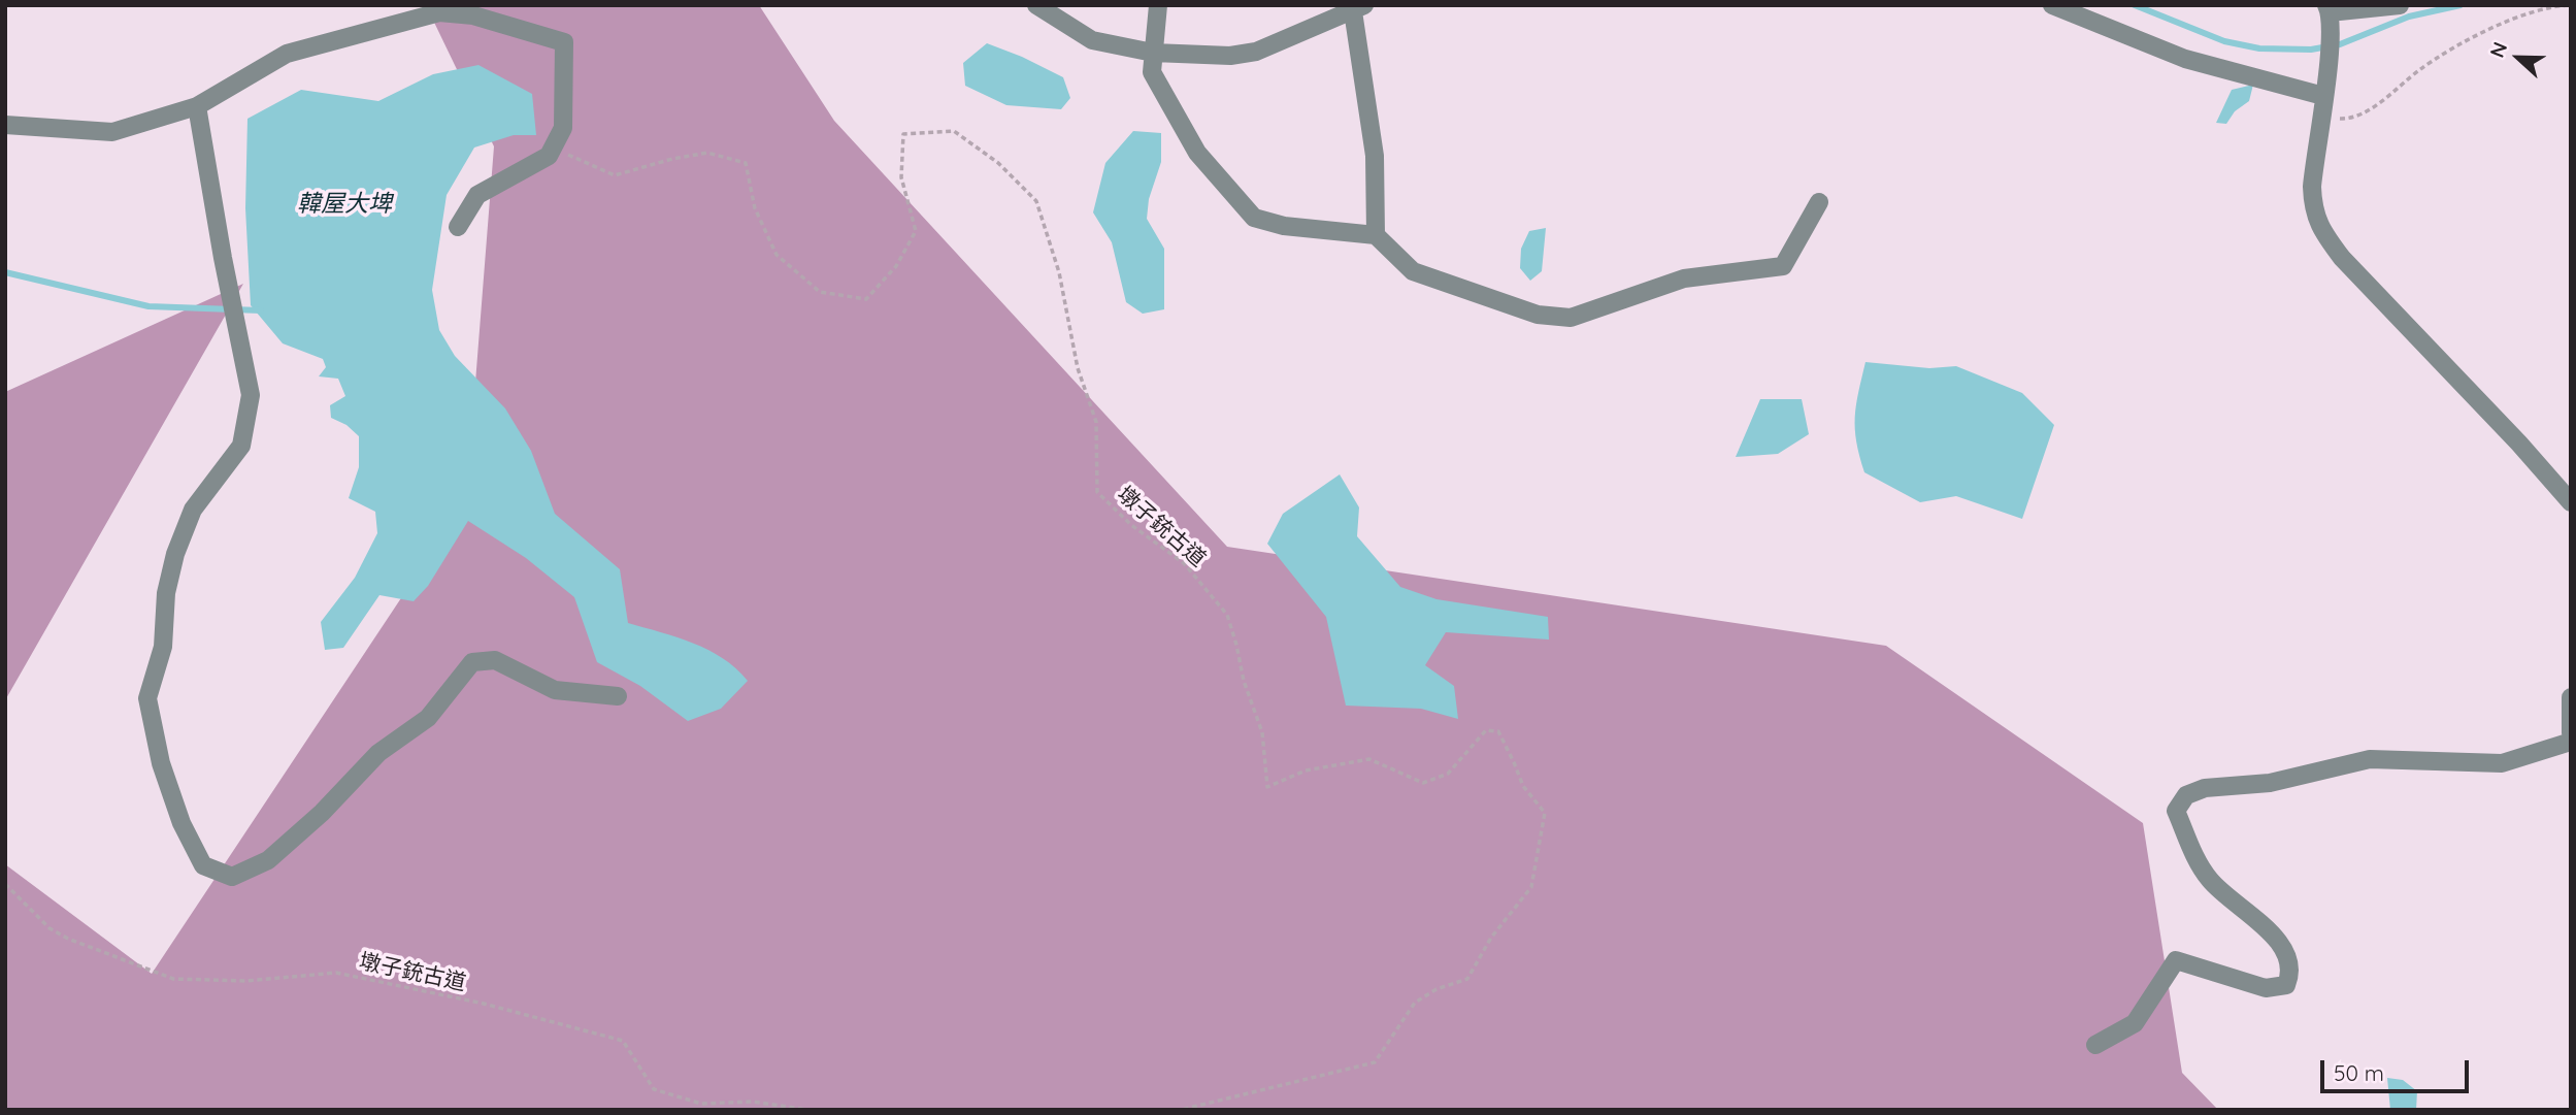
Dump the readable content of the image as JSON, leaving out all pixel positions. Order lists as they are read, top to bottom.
{
  "streets": {
    "path": ["墩子銃古道"]
  },
  "water": ["韓屋大埤"],
  "scale_bar": "50 m",
  "north": "left"
}
